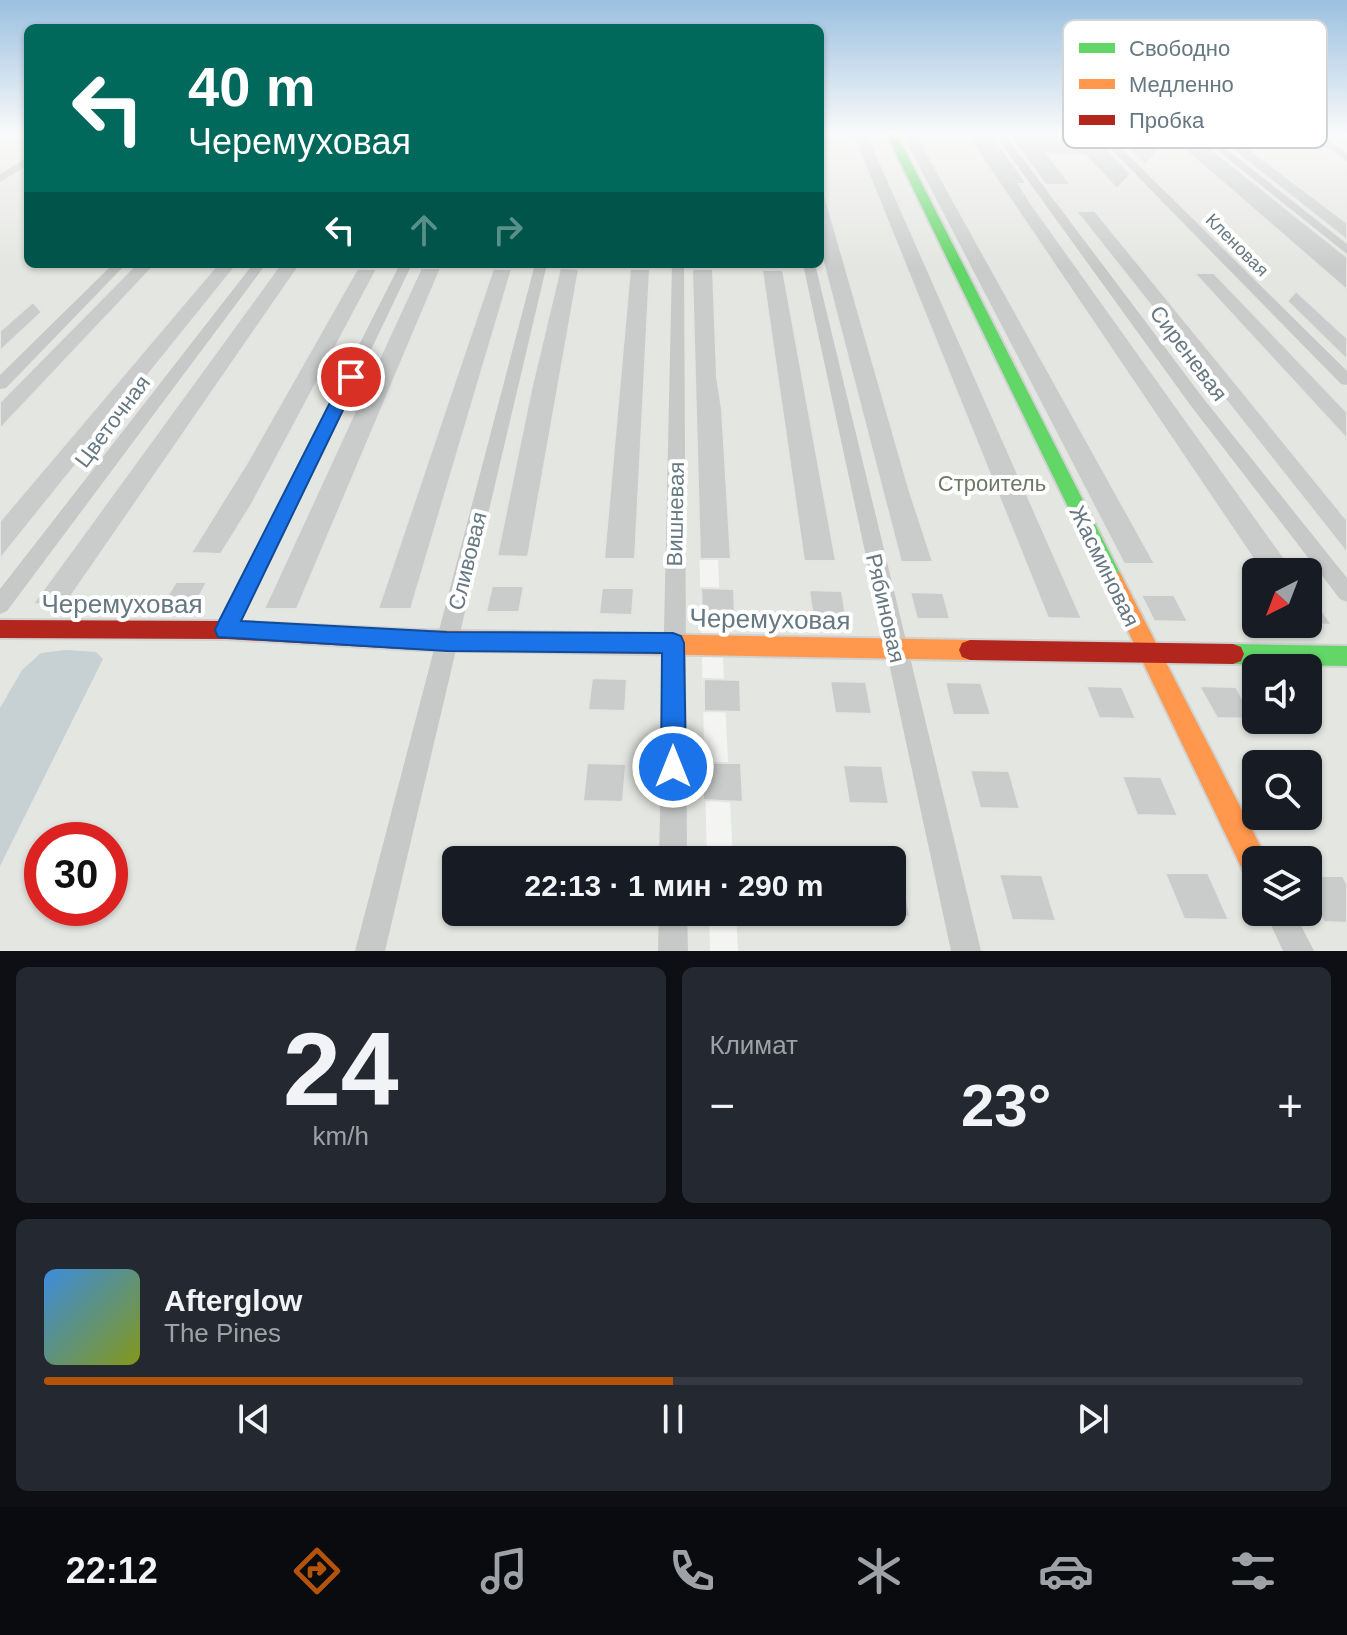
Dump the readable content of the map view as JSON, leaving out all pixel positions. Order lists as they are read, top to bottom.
{
  "streets": {
    "street": [
      "Кленовая",
      "Сиреневая",
      "Цветочная",
      "Вишневая",
      "Сливовая",
      "Жасминовая",
      "Черемуховая",
      "Рябиновая"
    ]
  },
  "crossings": [
    ["Вишневая", "Черемуховая"],
    ["Сливовая", "Черемуховая"],
    ["Жасминовая", "Черемуховая"],
    ["Черемуховая", "Рябиновая"]
  ],
  "parks": ["Строитель"],
  "legend": ["Свободно", "Медленно", "Пробка"],
  "north": "bottom left",
  "page": {
    "turn": ["40 m", "Черемуховая"],
    "limit": "30",
    "trip": "22:13 · 1 мин · 290 m",
    "tile": [
      ["24", "km/h"],
      "Климат"
    ],
    "heat": ["−", "23°", "+"],
    "song": ["Afterglow", "The Pines"],
    "tabs": "22:12"
  }
}
